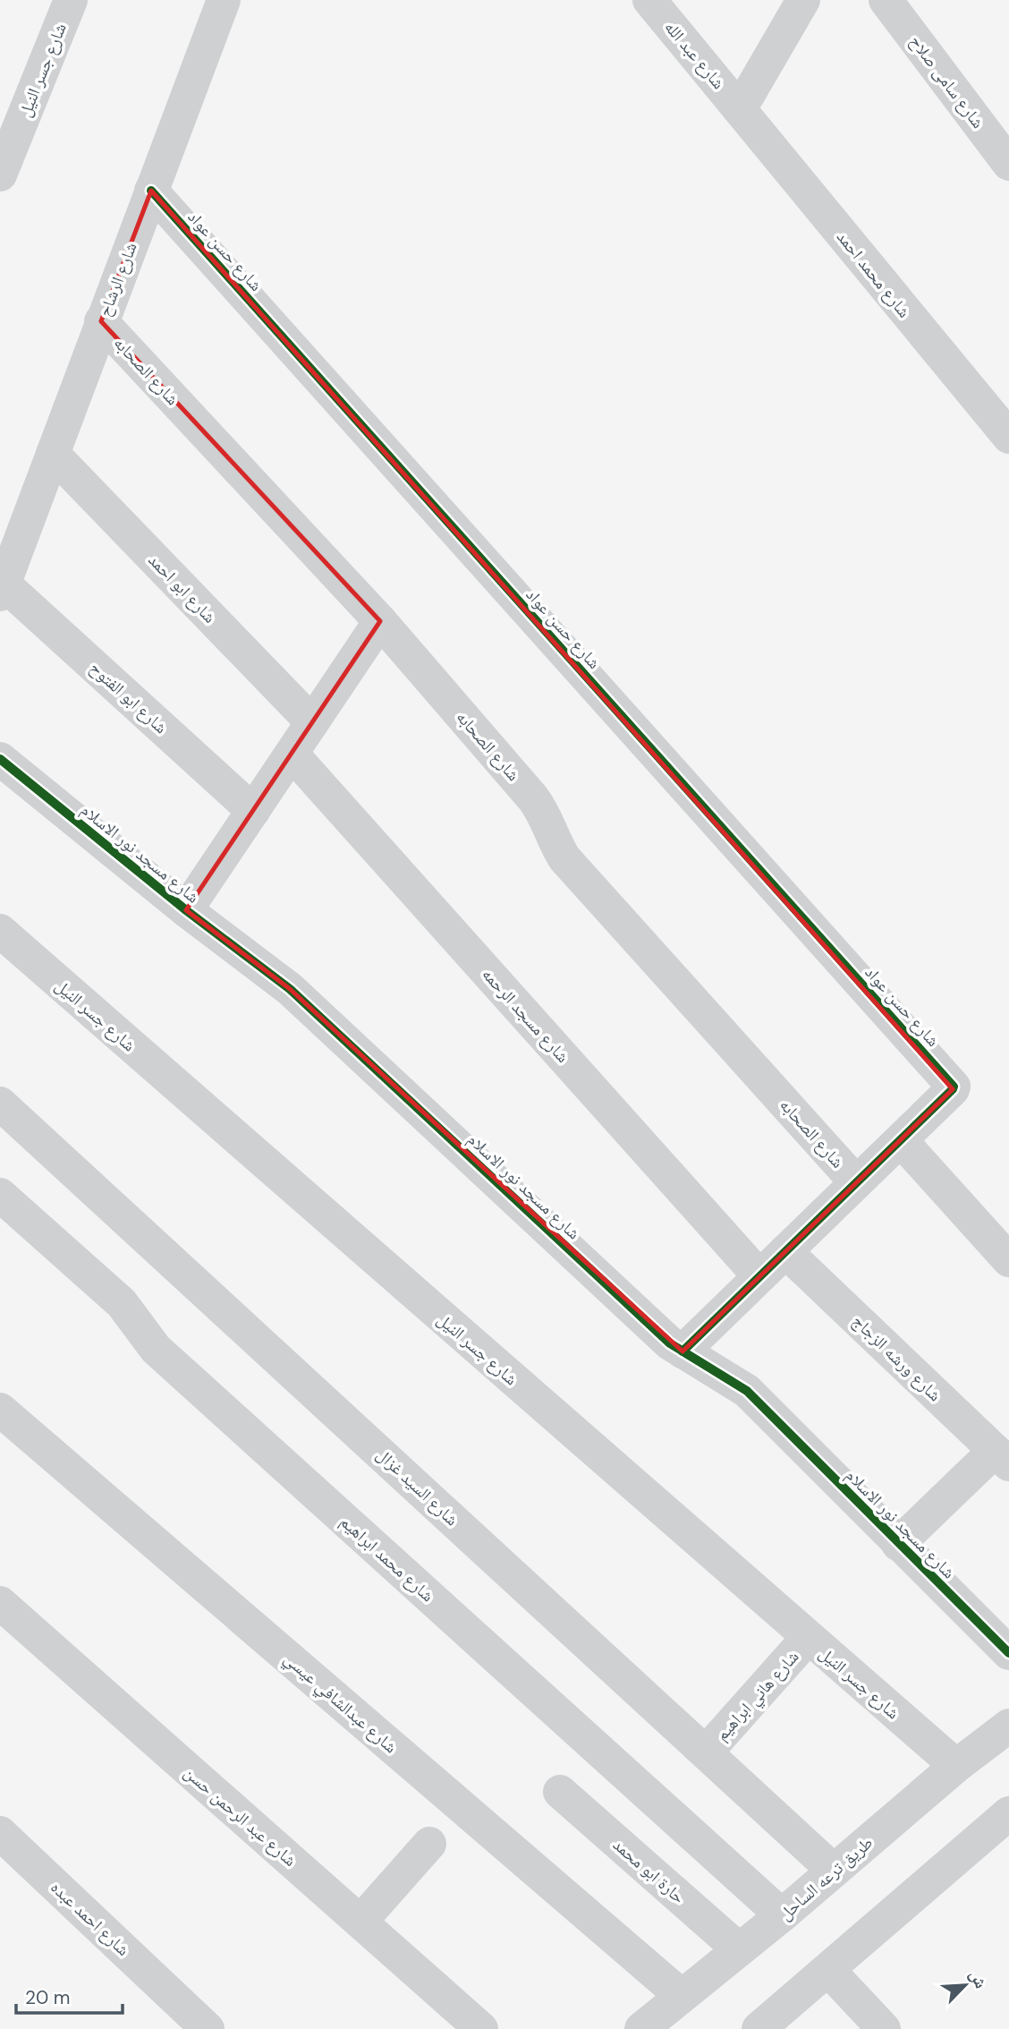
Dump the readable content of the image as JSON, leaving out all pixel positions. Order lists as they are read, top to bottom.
{
  "streets": {
    "street": [
      "شارع عبد الله",
      "شارع جسر النيل",
      "شارع سامى صلاح",
      "شارع حسن عواد",
      "شارع محمد احمد",
      "شارع الرشاح",
      "شارع الصحابه",
      "شارع ابو احمد",
      "شارع ابو الفتوح",
      "شارع مسجد نور الاسلام",
      "شارع مسجد الرحمه",
      "شارع ورشه الزجاج",
      "شارع السيد غزال",
      "شارع محمد ابراهيم",
      "شارع هاني ابراهيم",
      "شارع عبدالشافي عيسي",
      "شارع عبد الرحمن حسن",
      "حارة ابو محمد",
      "طريق ترعه الساحل",
      "شارع احمد عبده"
    ]
  },
  "crossings": [
    ["شارع عبد الله", "شارع محمد احمد"],
    ["شارع جسر النيل", "شارع هاني ابراهيم"],
    ["شارع جسر النيل", "طريق ترعه الساحل"],
    ["شارع حسن عواد", "شارع الرشاح"],
    ["شارع الرشاح", "شارع الصحابه"],
    ["شارع الرشاح", "شارع ابو احمد"],
    ["شارع الرشاح", "شارع ابو الفتوح"],
    ["شارع السيد غزال", "شارع هاني ابراهيم"],
    ["شارع السيد غزال", "طريق ترعه الساحل"],
    ["شارع محمد ابراهيم", "طريق ترعه الساحل"],
    ["شارع عبدالشافي عيسي", "طريق ترعه الساحل"],
    ["حارة ابو محمد", "طريق ترعه الساحل"]
  ],
  "scale_bar": "20 m",
  "north": "top right"
}
